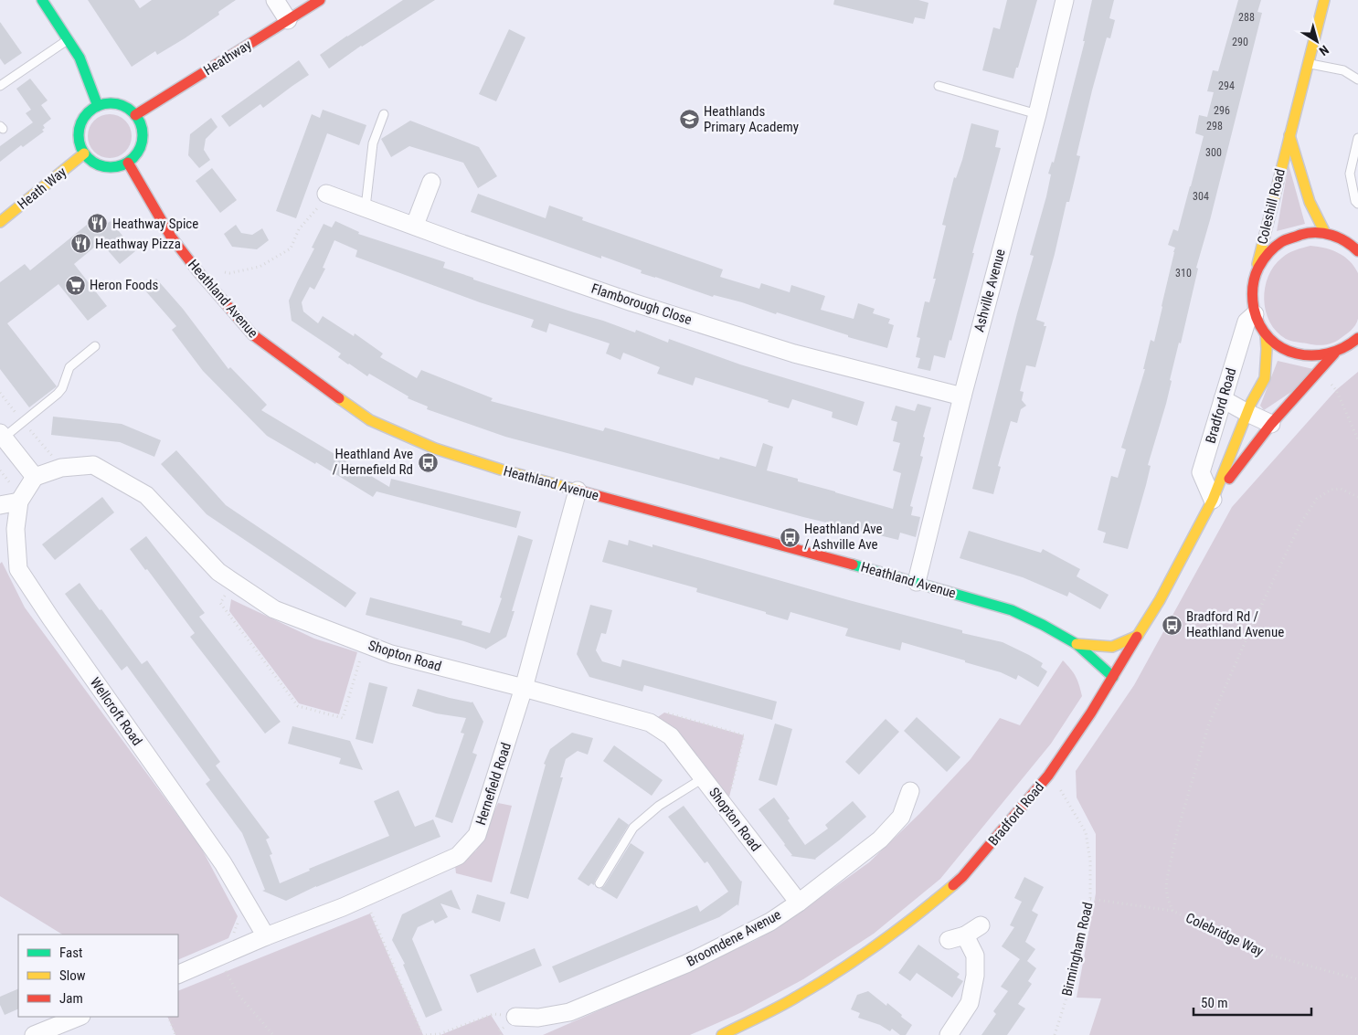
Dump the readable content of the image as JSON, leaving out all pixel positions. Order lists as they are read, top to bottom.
{
  "streets": {
    "street": [
      "Heathway",
      "Heath Way",
      "Coleshill Road",
      "Ashville Avenue",
      "Heathland Avenue",
      "Flamborough Close",
      "Bradford Road",
      "Shopton Road",
      "Wellcroft Road",
      "Hernefield Road",
      "Broomdene Avenue"
    ],
    "path": ["Colebridge Way", "Birmingham Road"]
  },
  "crossings": [
    ["Heathway", "Heath Way"],
    ["Heathway", "Heathland Avenue"],
    ["Heath Way", "Heathland Avenue"],
    ["Ashville Avenue", "Heathland Avenue"],
    ["Ashville Avenue", "Flamborough Close"],
    ["Heathland Avenue", "Bradford Road"],
    ["Heathland Avenue", "Hernefield Road"],
    ["Shopton Road", "Wellcroft Road"],
    ["Shopton Road", "Hernefield Road"],
    ["Shopton Road", "Broomdene Avenue"],
    ["Wellcroft Road", "Hernefield Road"],
    ["Colebridge Way", "Birmingham Road"]
  ],
  "places": {
    "school or university": ["Heathlands Primary Academy"],
    "restaurant": ["Heathway Spice", "Heathway Pizza"],
    "supermarket": ["Heron Foods"],
    "bus stop": ["Heathland Ave / Hernefield Rd", "Heathland Ave / Ashville Ave", "Bradford Rd / Heathland Avenue"]
  },
  "house_numbers": [
    "288",
    "290",
    "294",
    "296",
    "298",
    "300",
    "304",
    "310"
  ],
  "legend": ["Fast", "Slow", "Jam"],
  "scale_bar": "50 m",
  "north": "bottom right"
}
